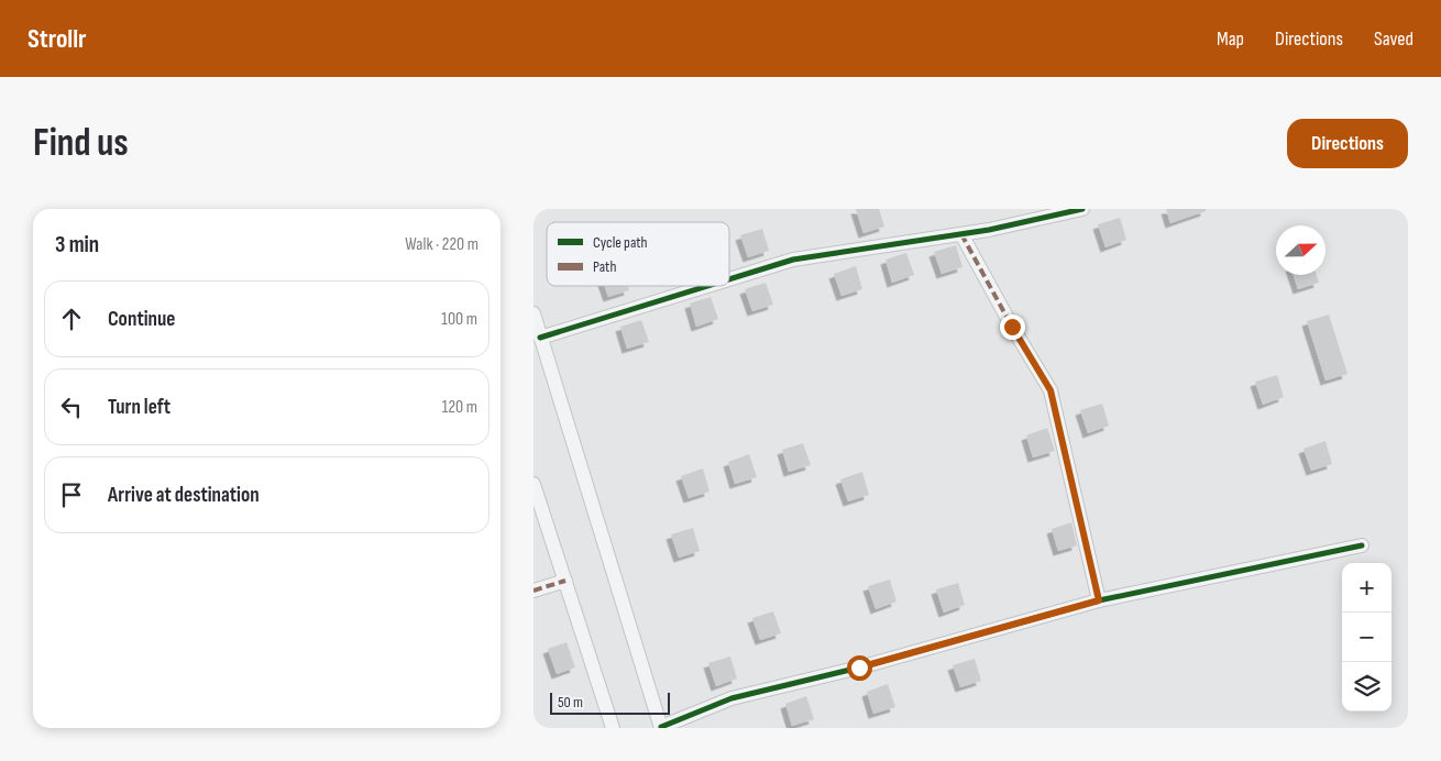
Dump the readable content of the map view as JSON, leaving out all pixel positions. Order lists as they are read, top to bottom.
{
  "legend": ["Cycle path", "Path"],
  "scale_bar": "50 m",
  "north": "right",
  "page": {
    "header": "Strollr",
    "nav": ["Map", "Directions", "Saved"],
    "buttons": "Directions",
    "title": "Find us",
    "heading": ["3 min", "Walk · 220 m"],
    "list": [
      ["Continue", "100 m"],
      ["Turn left", "120 m"],
      "Arrive at destination"
    ],
    "map_buttons": ["+", "−"],
    "scale": "50 m"
  }
}
